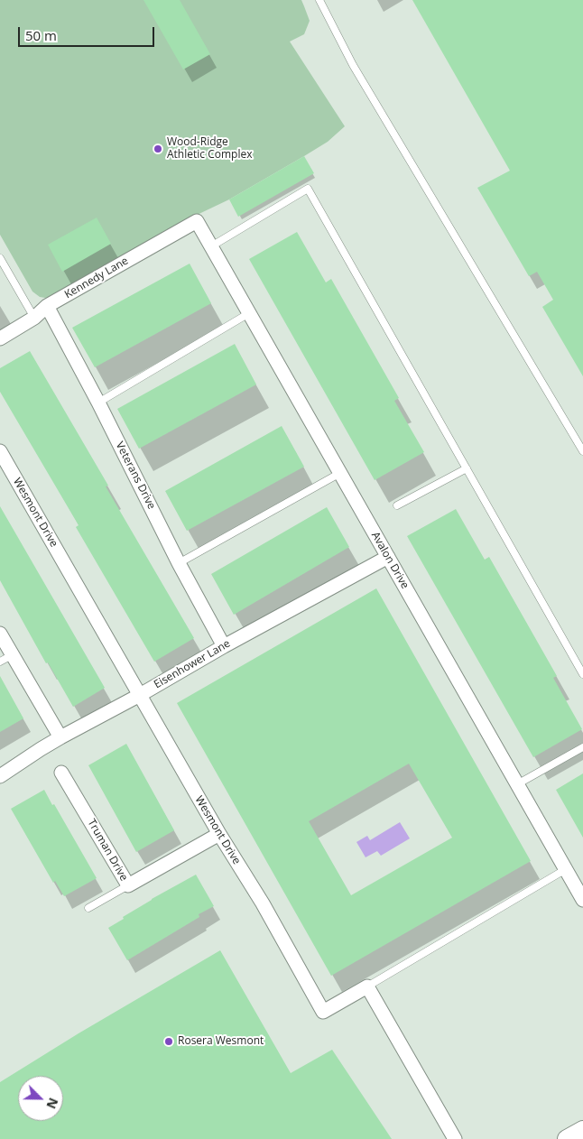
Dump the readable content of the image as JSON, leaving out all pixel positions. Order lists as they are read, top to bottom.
{
  "streets": {
    "street": [
      "Kennedy Lane",
      "Veterans Drive",
      "Wesmont Drive",
      "Avalon Drive",
      "Eisenhower Lane",
      "Truman Drive"
    ]
  },
  "crossings": [
    ["Kennedy Lane", "Veterans Drive"],
    ["Kennedy Lane", "Avalon Drive"],
    ["Veterans Drive", "Eisenhower Lane"],
    ["Wesmont Drive", "Eisenhower Lane"],
    ["Wesmont Drive", "Truman Drive"],
    ["Avalon Drive", "Eisenhower Lane"]
  ],
  "places": ["Wood-Ridge Athletic Complex", "Rosera Wesmont"],
  "scale_bar": "50 m",
  "north": "bottom right"
}
